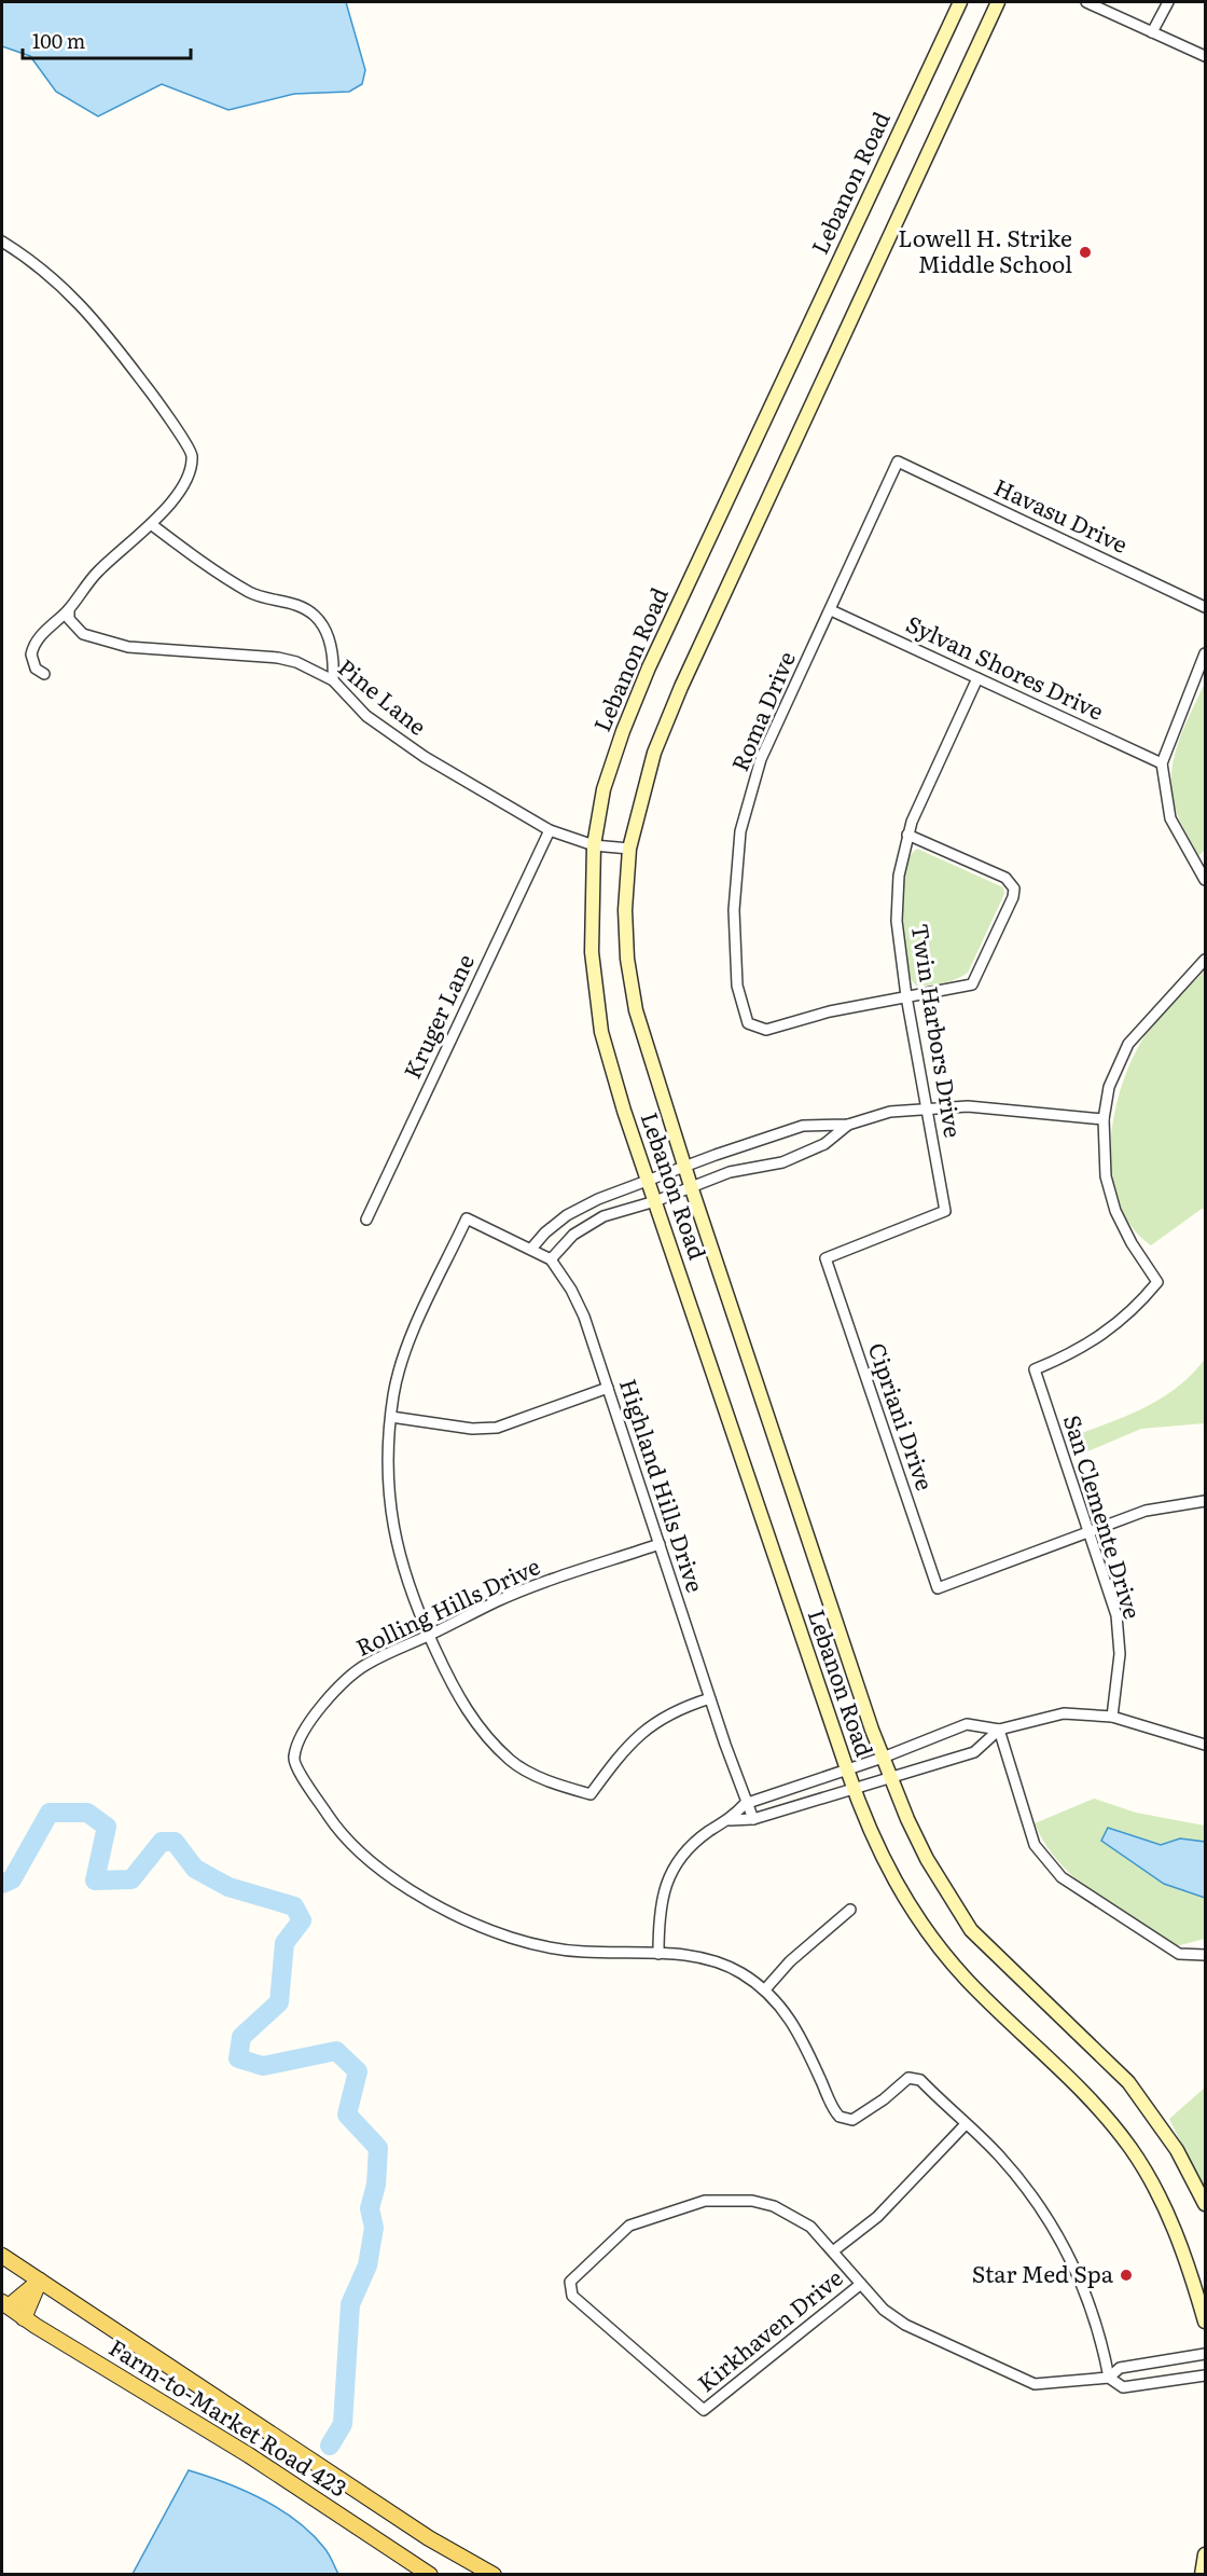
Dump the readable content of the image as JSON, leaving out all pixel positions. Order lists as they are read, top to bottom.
{
  "streets": {
    "main road": ["Lebanon Road", "Farm-to-Market Road 423"],
    "street": [
      "Havasu Drive",
      "Sylvan Shores Drive",
      "Pine Lane",
      "Roma Drive",
      "Kruger Lane",
      "Twin Harbors Drive",
      "Cipriani Drive",
      "Highland Hills Drive",
      "San Clemente Drive",
      "Rolling Hills Drive",
      "Kirkhaven Drive"
    ]
  },
  "crossings": [
    ["Lebanon Road", "Pine Lane"],
    ["Havasu Drive", "Roma Drive"],
    ["Sylvan Shores Drive", "Roma Drive"],
    ["Sylvan Shores Drive", "Twin Harbors Drive"],
    ["Pine Lane", "Kruger Lane"],
    ["Roma Drive", "Twin Harbors Drive"],
    ["Twin Harbors Drive", "Cipriani Drive"],
    ["Cipriani Drive", "San Clemente Drive"],
    ["Highland Hills Drive", "Rolling Hills Drive"]
  ],
  "places": ["Lowell H. Strike Middle School", "Star Med Spa"],
  "scale_bar": "100 m"
}
